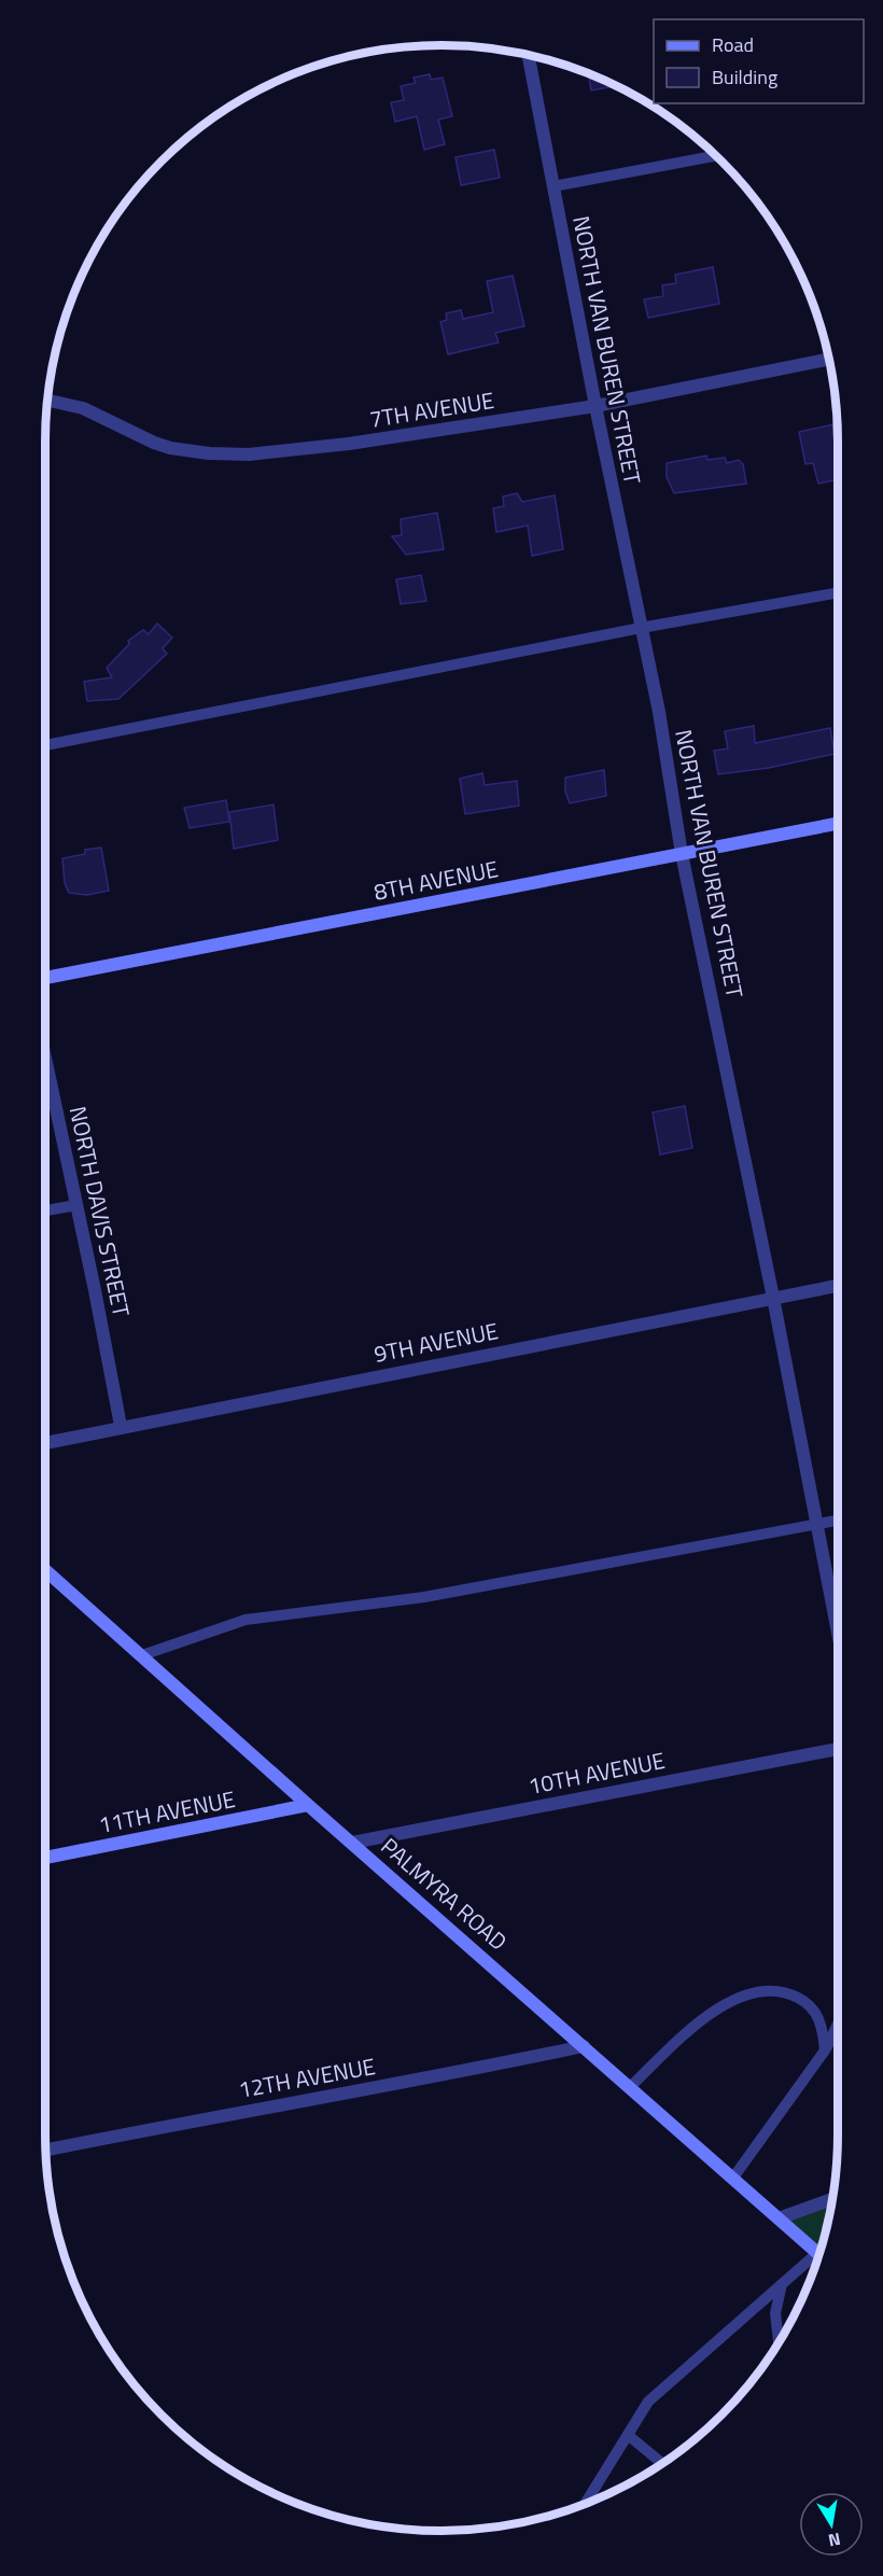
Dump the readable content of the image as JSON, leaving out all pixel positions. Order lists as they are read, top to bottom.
{
  "streets": {
    "street": [
      "NORTH VAN BUREN STREET",
      "7TH AVENUE",
      "8TH AVENUE",
      "NORTH DAVIS STREET",
      "9TH AVENUE",
      "10TH AVENUE",
      "11TH AVENUE",
      "PALMYRA ROAD",
      "12TH AVENUE"
    ]
  },
  "crossings": [
    ["NORTH VAN BUREN STREET", "7TH AVENUE"],
    ["NORTH VAN BUREN STREET", "8TH AVENUE"],
    ["NORTH VAN BUREN STREET", "9TH AVENUE"],
    ["NORTH DAVIS STREET", "9TH AVENUE"],
    ["10TH AVENUE", "PALMYRA ROAD"],
    ["11TH AVENUE", "PALMYRA ROAD"],
    ["PALMYRA ROAD", "12TH AVENUE"]
  ],
  "legend": ["Road", "Building"],
  "north": "bottom"
}
